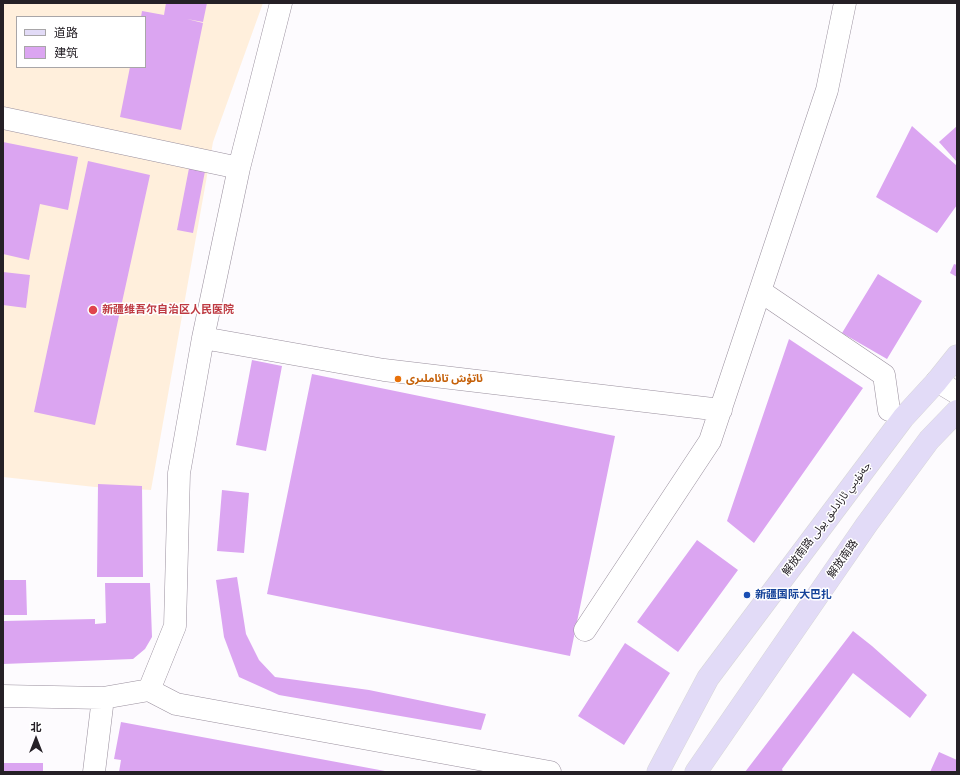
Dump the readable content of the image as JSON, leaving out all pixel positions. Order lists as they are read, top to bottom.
{
  "streets": {
    "main road": ["解放南路 جەنۇبىي ئازادلىق يولى", "解放南路"]
  },
  "places": ["新疆维吾尔自治区人民医院", "ئاتۇش تائاملىرى", "新疆国际大巴扎"],
  "legend": ["道路", "建筑"],
  "north": "top"
}
